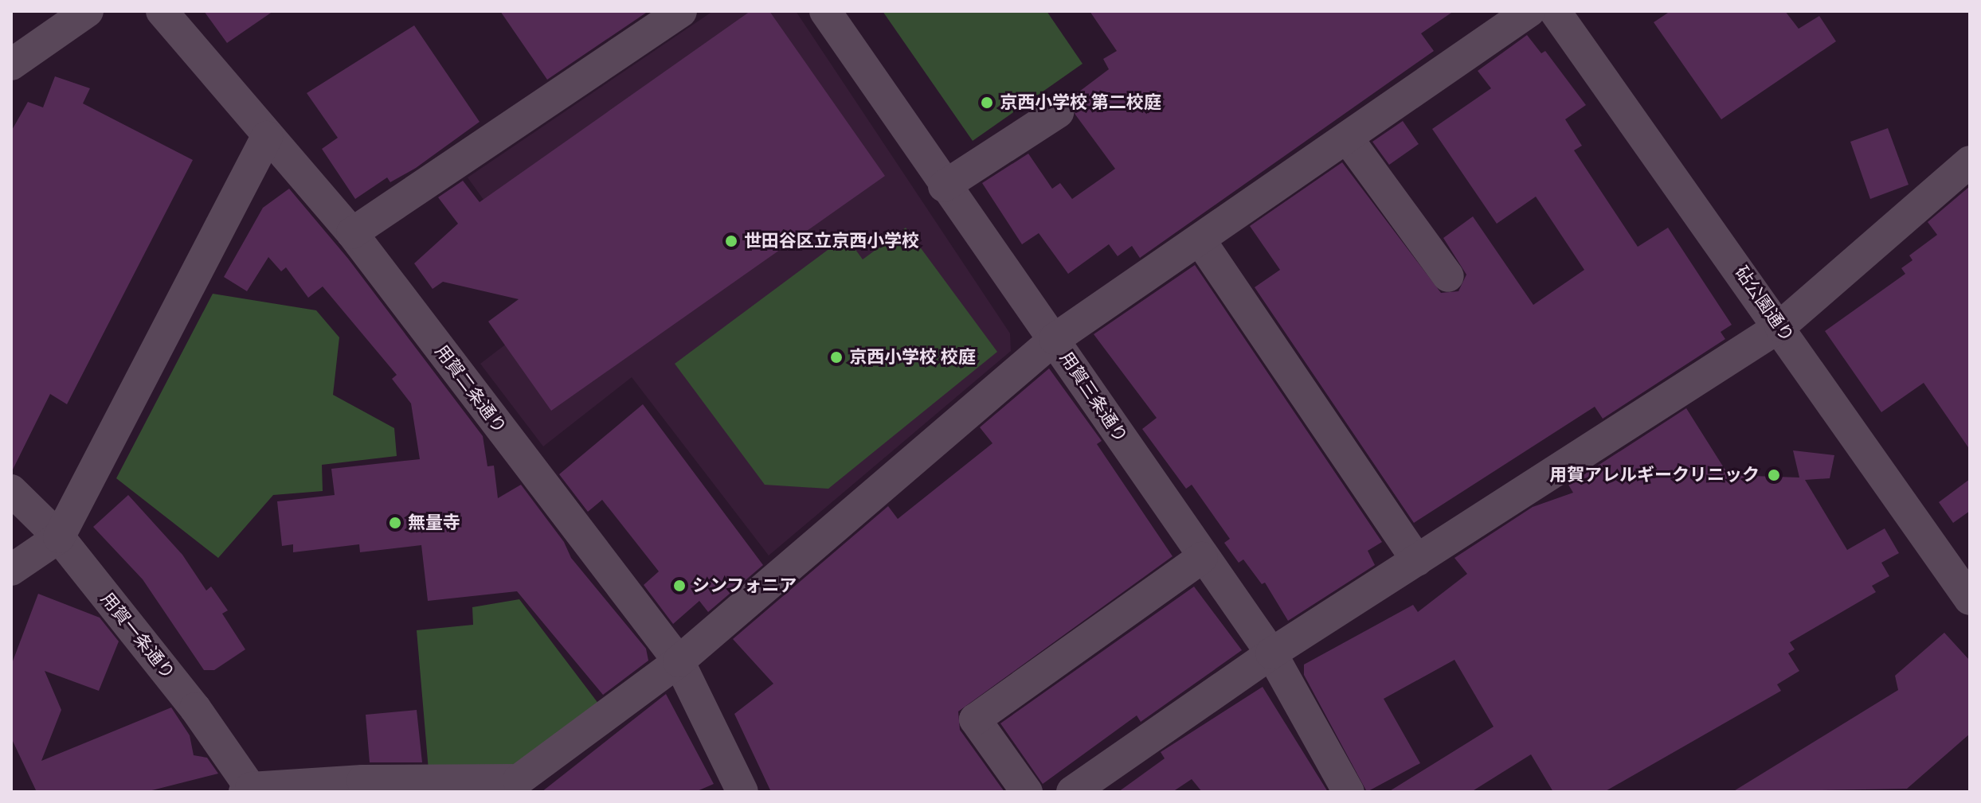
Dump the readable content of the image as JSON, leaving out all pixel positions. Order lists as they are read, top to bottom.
{
  "streets": {
    "street": [
      "砧公園通り",
      "用賀二条通り",
      "用賀三条通り",
      "用賀一条通り"
    ]
  },
  "places": [
    "京西小学校 第二校庭",
    "世田谷区立京西小学校",
    "京西小学校 校庭",
    "用賀アレルギークリニック",
    "無量寺",
    "シンフォニア"
  ]
}
